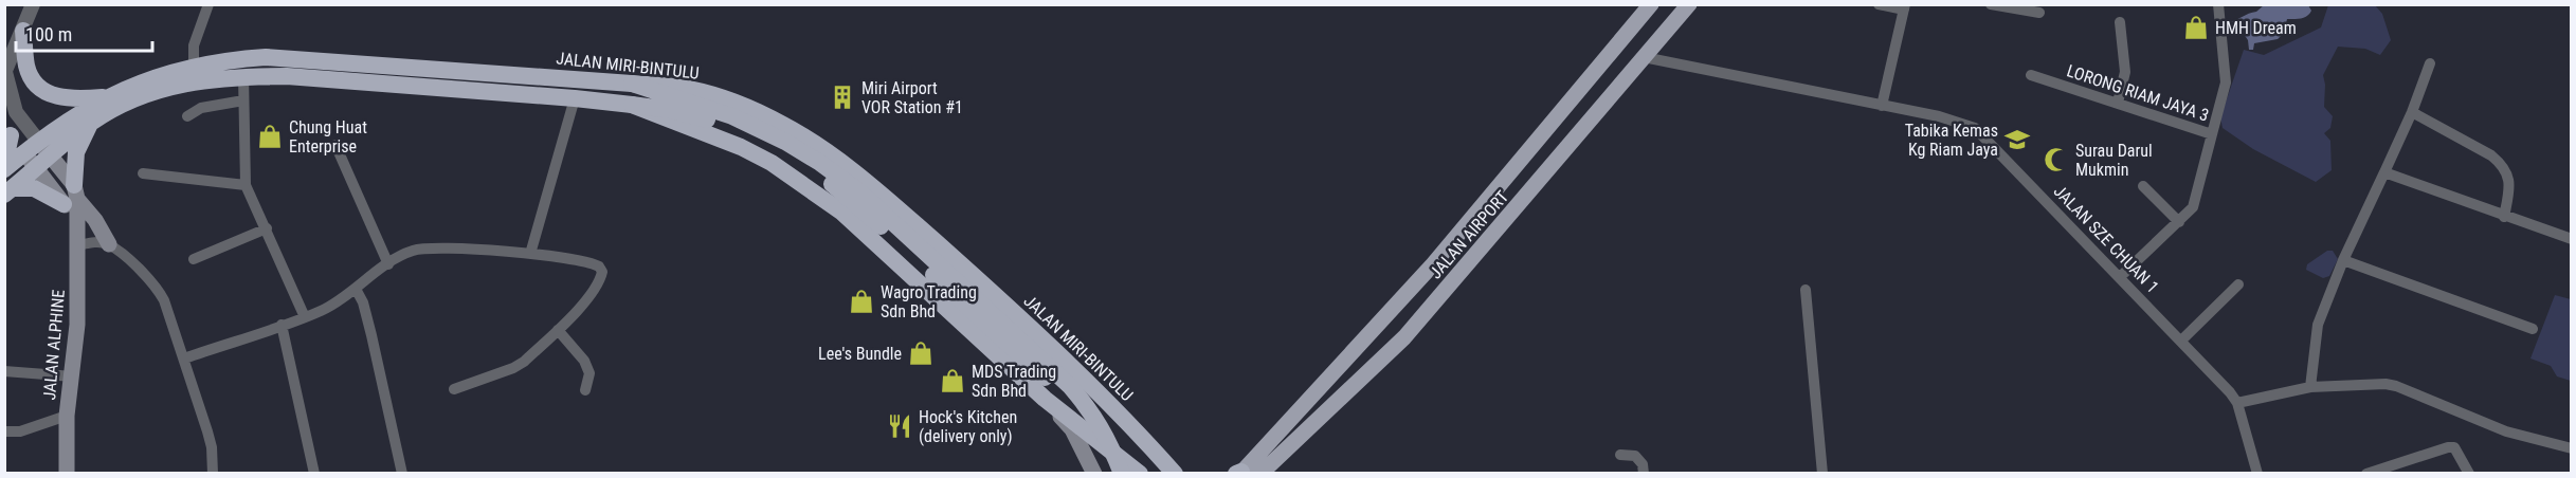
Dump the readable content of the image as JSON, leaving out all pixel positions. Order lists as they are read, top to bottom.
{
  "streets": {
    "highway": ["JALAN MIRI-BINTULU"],
    "main road": ["JALAN AIRPORT", "JALAN ALPHINE"],
    "street": ["LORONG RIAM JAYA 3", "JALAN SZE CHUAN 1"]
  },
  "crossings": [
    ["LORONG RIAM JAYA 3", "JALAN SZE CHUAN 1"],
    ["JALAN AIRPORT", "JALAN SZE CHUAN 1"]
  ],
  "places": {
    "shop": [
      "HMH Dream",
      "Chung Huat Enterprise",
      "Wagro Trading Sdn Bhd",
      "Lee's Bundle",
      "MDS Trading Sdn Bhd"
    ],
    "building": ["Miri Airport VOR Station #1"],
    "school or university": ["Tabika Kemas Kg Riam Jaya"],
    "mosque": ["Surau Darul Mukmin"],
    "restaurant": ["Hock's Kitchen (delivery only)"]
  },
  "scale_bar": "100 m"
}
